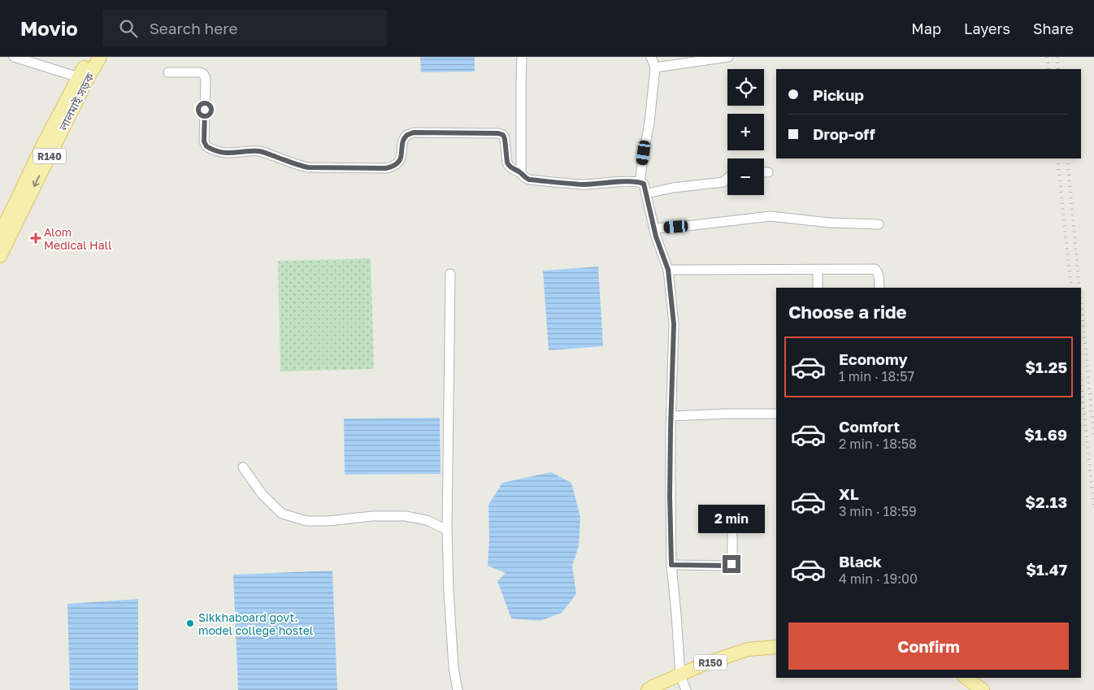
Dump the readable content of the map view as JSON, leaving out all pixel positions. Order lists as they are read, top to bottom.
{
  "streets": {
    "main road": ["লালমাই সড়ক", "R140", "R150"]
  },
  "places": {
    "health": ["Alom Medical Hall"],
    "other": ["Sikkhaboard govt. model college hostel"]
  },
  "page": {
    "header": "Movio",
    "search": "Search here",
    "nav": ["Map", "Layers", "Share"],
    "map_buttons": ["+", "−"],
    "banner": ["Pickup", "Drop-off"],
    "heading": "Choose a ride",
    "list": [
      {
        "name": "Economy",
        "note": "1 min · 18:57",
        "value": "$1.25"
      },
      {
        "name": "Comfort",
        "note": "2 min · 18:58",
        "value": "$1.69"
      },
      {
        "name": "XL",
        "note": "3 min · 18:59",
        "value": "$2.13"
      },
      {
        "name": "Black",
        "note": "4 min · 19:00",
        "value": "$1.47"
      }
    ],
    "bubble": "2 min",
    "buttons": "Confirm"
  }
}
